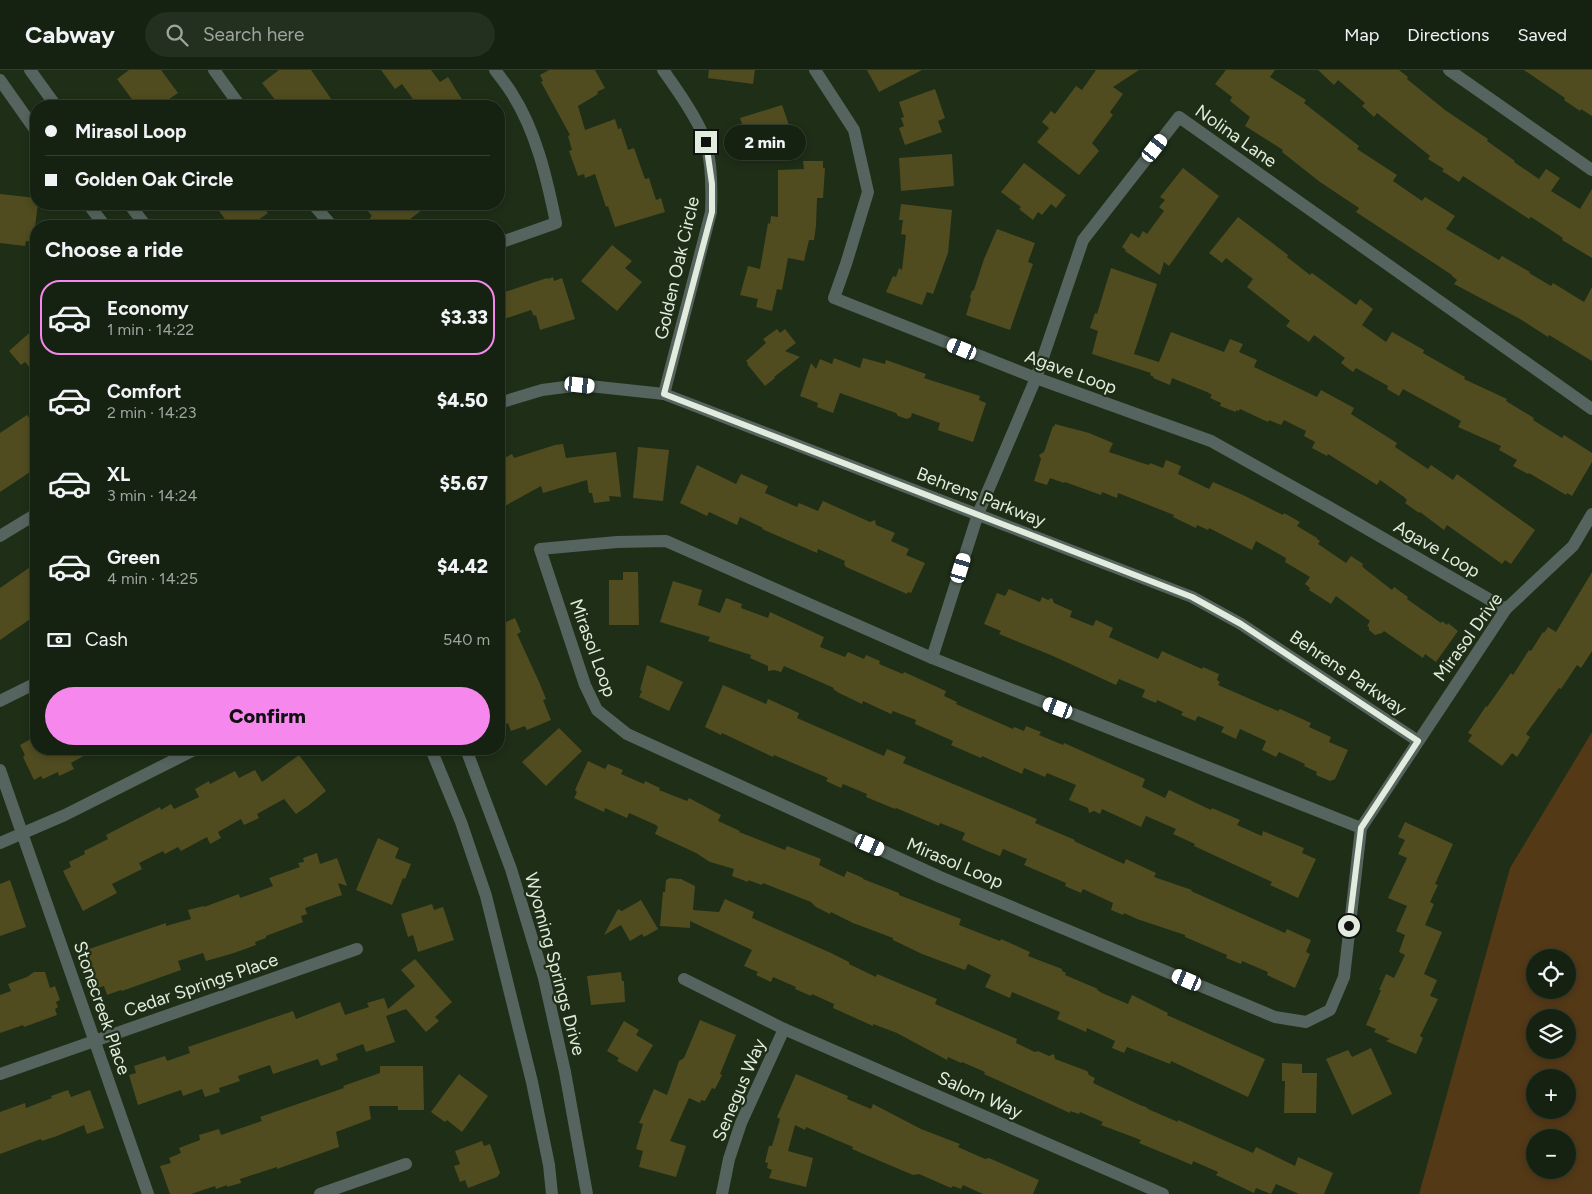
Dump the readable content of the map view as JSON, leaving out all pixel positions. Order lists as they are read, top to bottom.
{
  "streets": {
    "street": [
      "Nolina Lane",
      "Golden Oak Circle",
      "Agave Loop",
      "Behrens Parkway",
      "Mirasol Drive",
      "Mirasol Loop",
      "Wyoming Springs Drive",
      "Cedar Springs Place",
      "Stonecreek Place",
      "Senegus Way",
      "Salorn Way"
    ]
  },
  "crossings": [
    ["Nolina Lane", "Agave Loop"],
    ["Nolina Lane", "Behrens Parkway"],
    ["Nolina Lane", "Mirasol Loop"],
    ["Golden Oak Circle", "Behrens Parkway"],
    ["Agave Loop", "Mirasol Drive"],
    ["Behrens Parkway", "Mirasol Drive"],
    ["Behrens Parkway", "Mirasol Loop"],
    ["Mirasol Drive", "Mirasol Loop"],
    ["Cedar Springs Place", "Stonecreek Place"],
    ["Senegus Way", "Salorn Way"]
  ],
  "page": {
    "header": "Cabway",
    "search": "Search here",
    "nav": ["Map", "Directions", "Saved"],
    "banner": ["Mirasol Loop", "Golden Oak Circle"],
    "bubble": "2 min",
    "heading": "Choose a ride",
    "list": [
      {
        "name": "Economy",
        "note": "1 min · 14:22",
        "value": "$3.33"
      },
      {
        "name": "Comfort",
        "note": "2 min · 14:23",
        "value": "$4.50"
      },
      {
        "name": "XL",
        "note": "3 min · 14:24",
        "value": "$5.67"
      },
      {
        "name": "Green",
        "note": "4 min · 14:25",
        "value": "$4.42"
      }
    ],
    "pay": ["Cash", "540 m"],
    "buttons": "Confirm",
    "map_buttons": ["+", "−"]
  }
}
